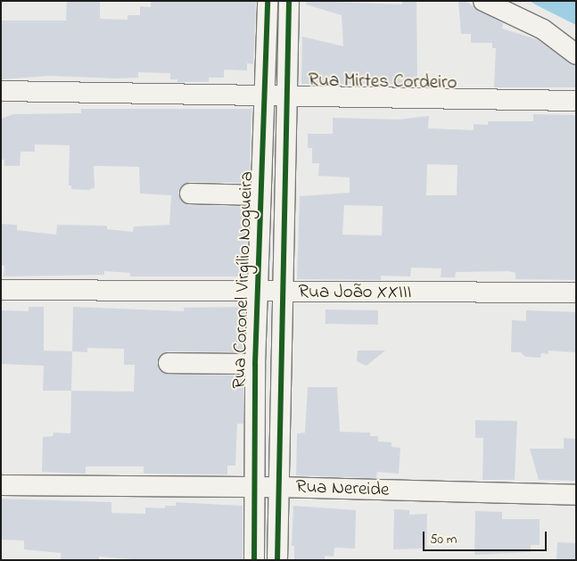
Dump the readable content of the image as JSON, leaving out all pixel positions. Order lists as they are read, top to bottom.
{
  "streets": {
    "street": [
      "Rua Mirtes Cordeiro",
      "Rua Coronel Virgílio Nogueira",
      "Rua João XXIII",
      "Rua Nereide"
    ]
  },
  "crossings": [
    ["Rua Mirtes Cordeiro", "Rua Coronel Virgílio Nogueira"],
    ["Rua Coronel Virgílio Nogueira", "Rua João XXIII"],
    ["Rua Coronel Virgílio Nogueira", "Rua Nereide"]
  ],
  "scale_bar": "50 m"
}
